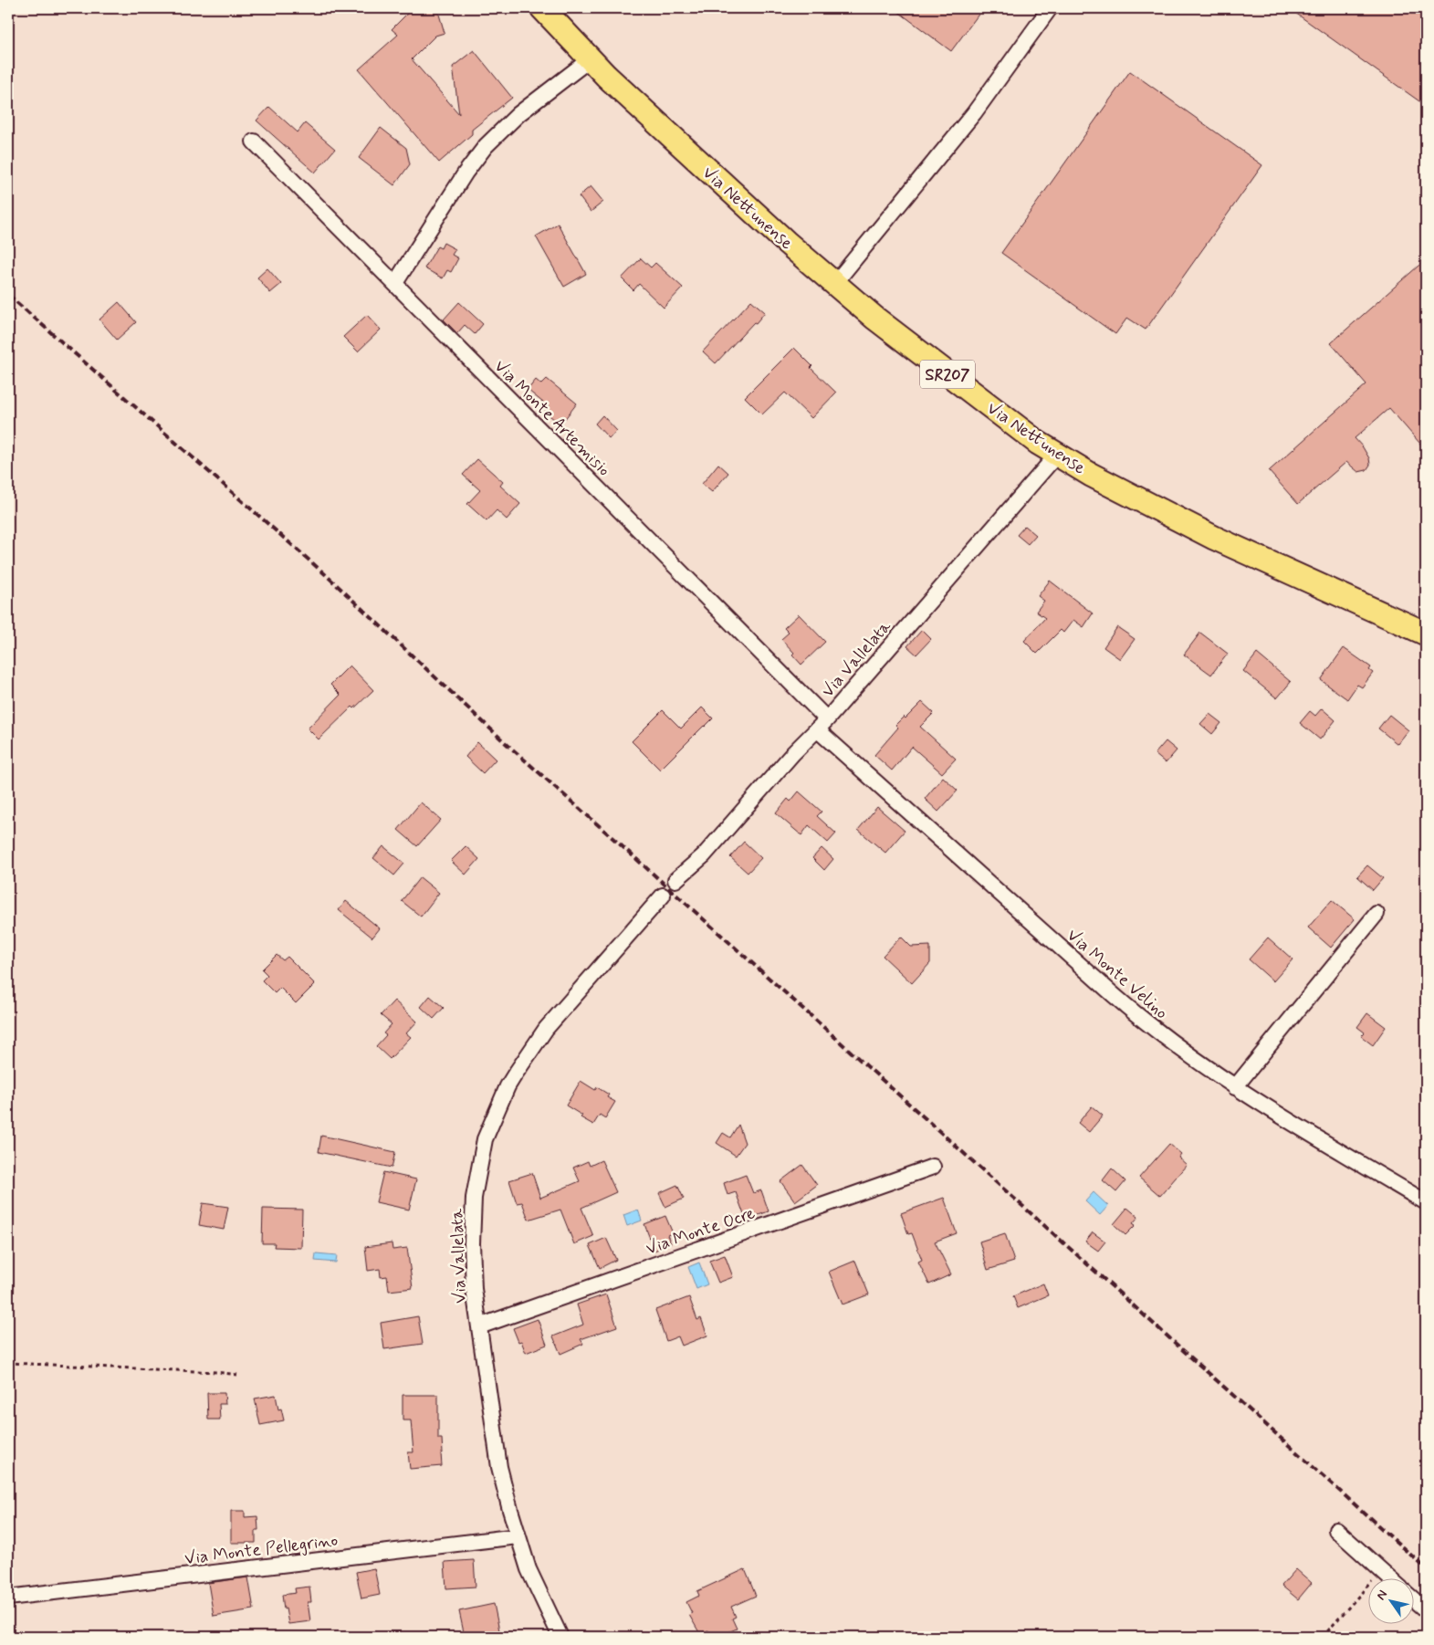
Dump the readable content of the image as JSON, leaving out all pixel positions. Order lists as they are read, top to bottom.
{
  "streets": {
    "main road": ["Via Nettunense", "SR207"],
    "street": [
      "Via Monte Artemisio",
      "Via Vallelata",
      "Via Monte Velino",
      "Via Monte Ocre",
      "Via Monte Pellegrino"
    ]
  },
  "crossings": [
    ["Via Nettunense", "Via Vallelata"],
    ["Via Monte Artemisio", "Via Vallelata"],
    ["Via Monte Artemisio", "Via Monte Velino"],
    ["Via Vallelata", "Via Monte Velino"],
    ["Via Vallelata", "Via Monte Ocre"],
    ["Via Vallelata", "Via Monte Pellegrino"]
  ],
  "north": "top left"
}
